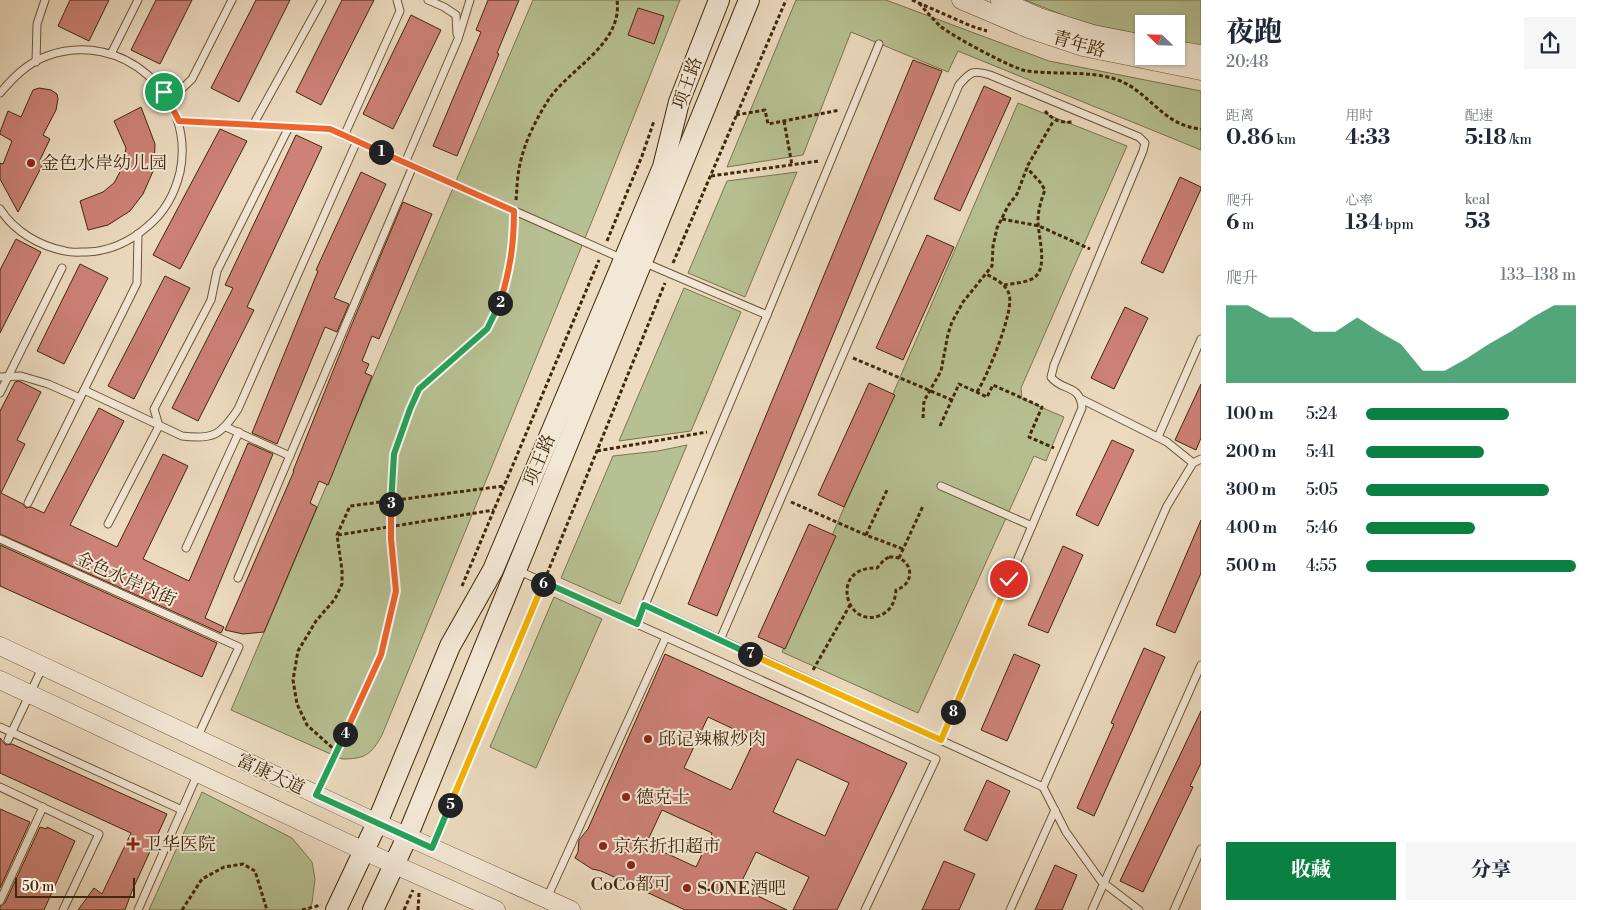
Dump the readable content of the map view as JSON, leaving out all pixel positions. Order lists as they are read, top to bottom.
{
  "streets": {
    "main road": ["项王路"],
    "street": ["青年路", "富康大道"],
    "lane": ["金色水岸内街"]
  },
  "crossings": [
    ["项王路", "富康大道"],
    ["金色水岸内街", "富康大道"]
  ],
  "places": {
    "other": [
      "金色水岸幼儿园",
      "邱记辣椒炒肉",
      "德克士",
      "京东折扣超市",
      "CoCo都可",
      "S·ONE酒吧"
    ],
    "health": ["卫华医院"]
  },
  "scale_bar": "50 m",
  "north": "top left",
  "page": {
    "heading": ["夜跑", "20:48"],
    "stats": [
      ["距离", "0.86 km"],
      ["用时", "4:33"],
      ["配速", "5:18 /km"],
      ["爬升", "6 m"],
      ["心率", "134 bpm"],
      ["kcal", "53"]
    ],
    "pins": [
      "1",
      "2",
      "3",
      "6",
      "7",
      "8",
      "4",
      "5"
    ],
    "chart": ["爬升", "133–138 m"],
    "list": [
      {
        "name": "100 m",
        "note": "5:24"
      },
      {
        "name": "200 m",
        "note": "5:41"
      },
      {
        "name": "300 m",
        "note": "5:05"
      },
      {
        "name": "400 m",
        "note": "5:46"
      },
      {
        "name": "500 m",
        "note": "4:55"
      }
    ],
    "buttons": ["收藏", "分享"],
    "scale": "50 m"
  }
}
